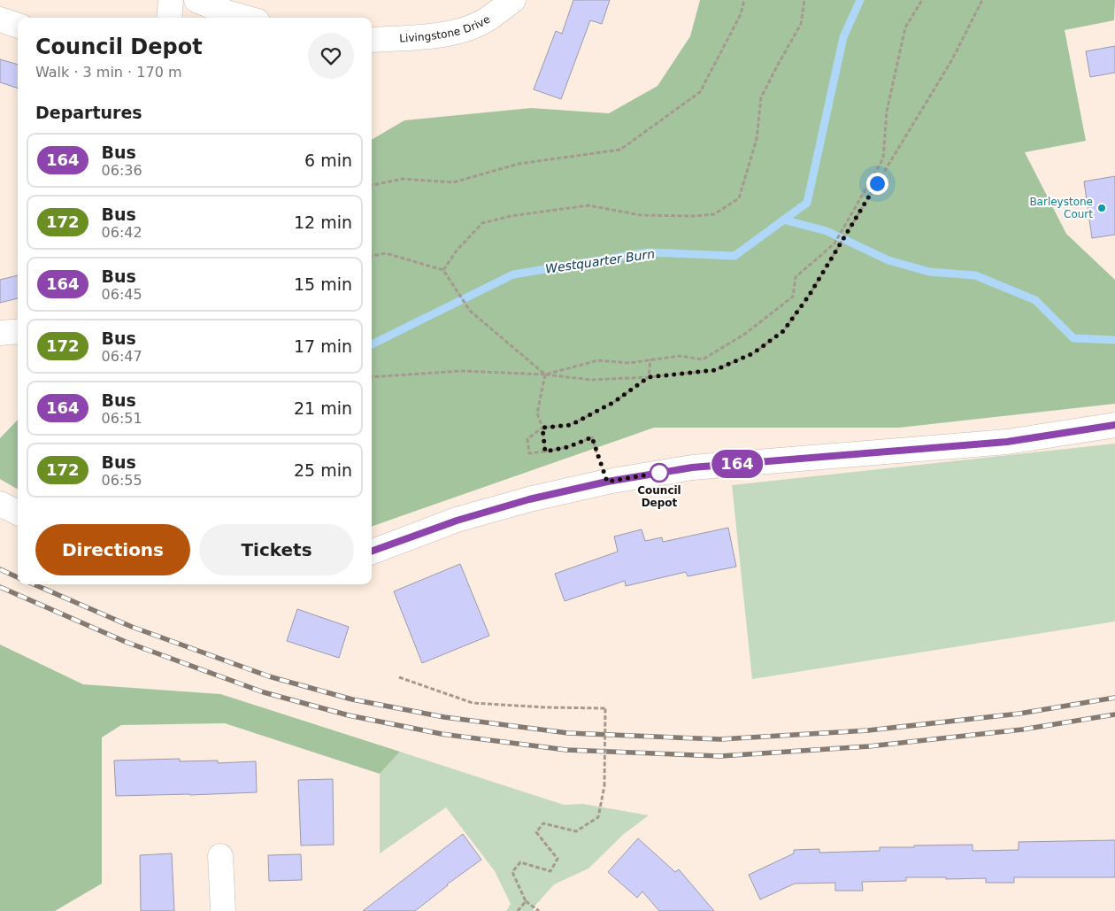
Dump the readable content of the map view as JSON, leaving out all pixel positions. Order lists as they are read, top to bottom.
{
  "streets": {
    "main road": ["Livingstone Drive"]
  },
  "water": ["Westquarter Burn"],
  "places": ["Barleystone Court", "Council Depot"],
  "lines": ["bus line 164"],
  "page": {
    "on_map": "164",
    "heading": [
      ["Council Depot", "Walk · 3 min · 170 m"],
      "Departures"
    ],
    "list": [
      {
        "mark": "164",
        "name": "Bus",
        "note": "06:36",
        "value": "6 min"
      },
      {
        "mark": "172",
        "name": "Bus",
        "note": "06:42",
        "value": "12 min"
      },
      {
        "mark": "164",
        "name": "Bus",
        "note": "06:45",
        "value": "15 min"
      },
      {
        "mark": "172",
        "name": "Bus",
        "note": "06:47",
        "value": "17 min"
      },
      {
        "mark": "164",
        "name": "Bus",
        "note": "06:51",
        "value": "21 min"
      },
      {
        "mark": "172",
        "name": "Bus",
        "note": "06:55",
        "value": "25 min"
      }
    ],
    "buttons": ["Directions", "Tickets"]
  }
}
